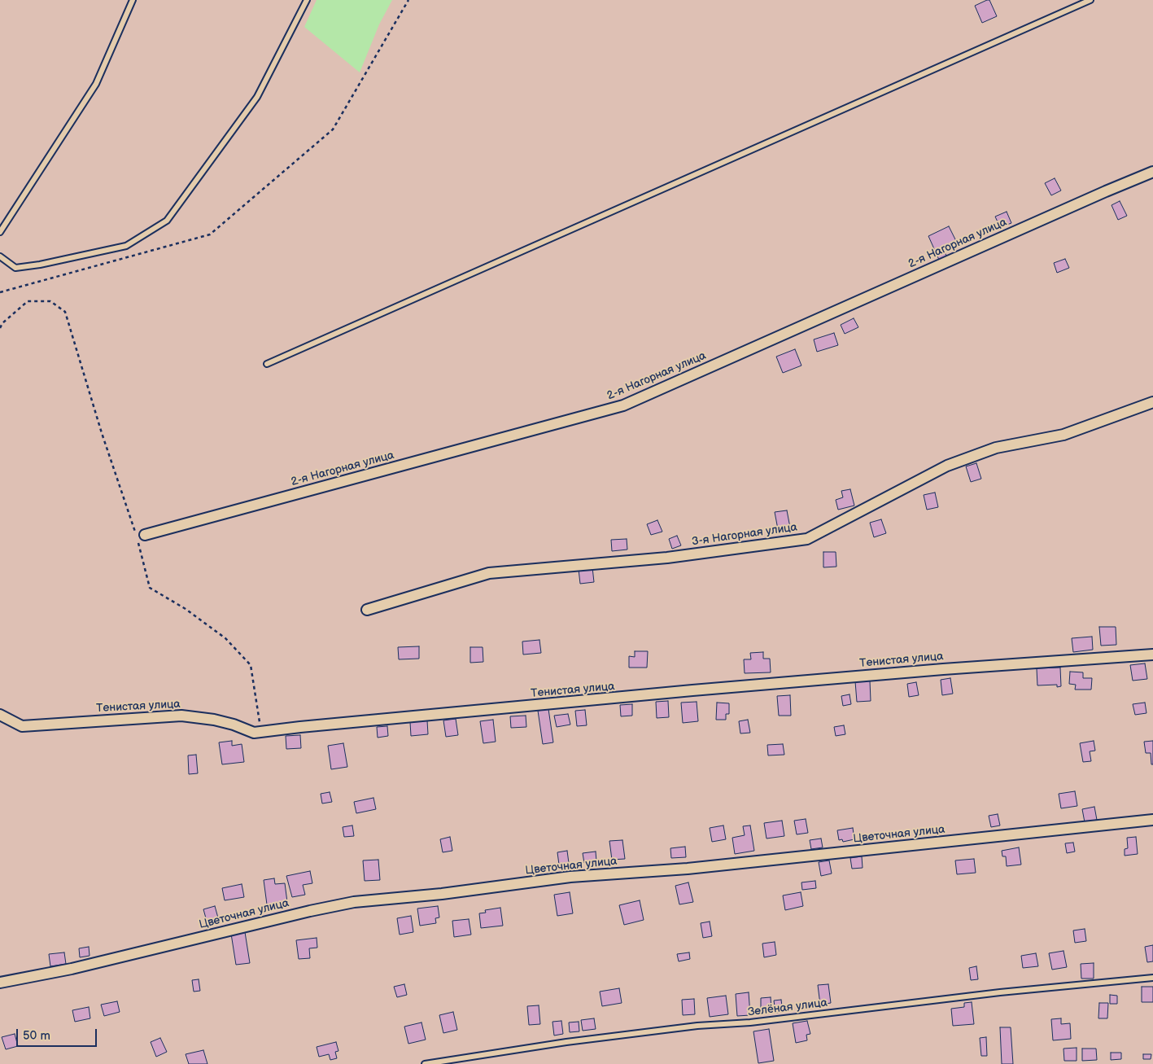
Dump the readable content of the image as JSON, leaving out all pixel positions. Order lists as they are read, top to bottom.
{
  "streets": {
    "street": [
      "2-я Нагорная улица",
      "3-я Нагорная улица",
      "Тенистая улица",
      "Цветочная улица"
    ],
    "lane": ["Зелёная улица"]
  },
  "scale_bar": "50 m"
}
